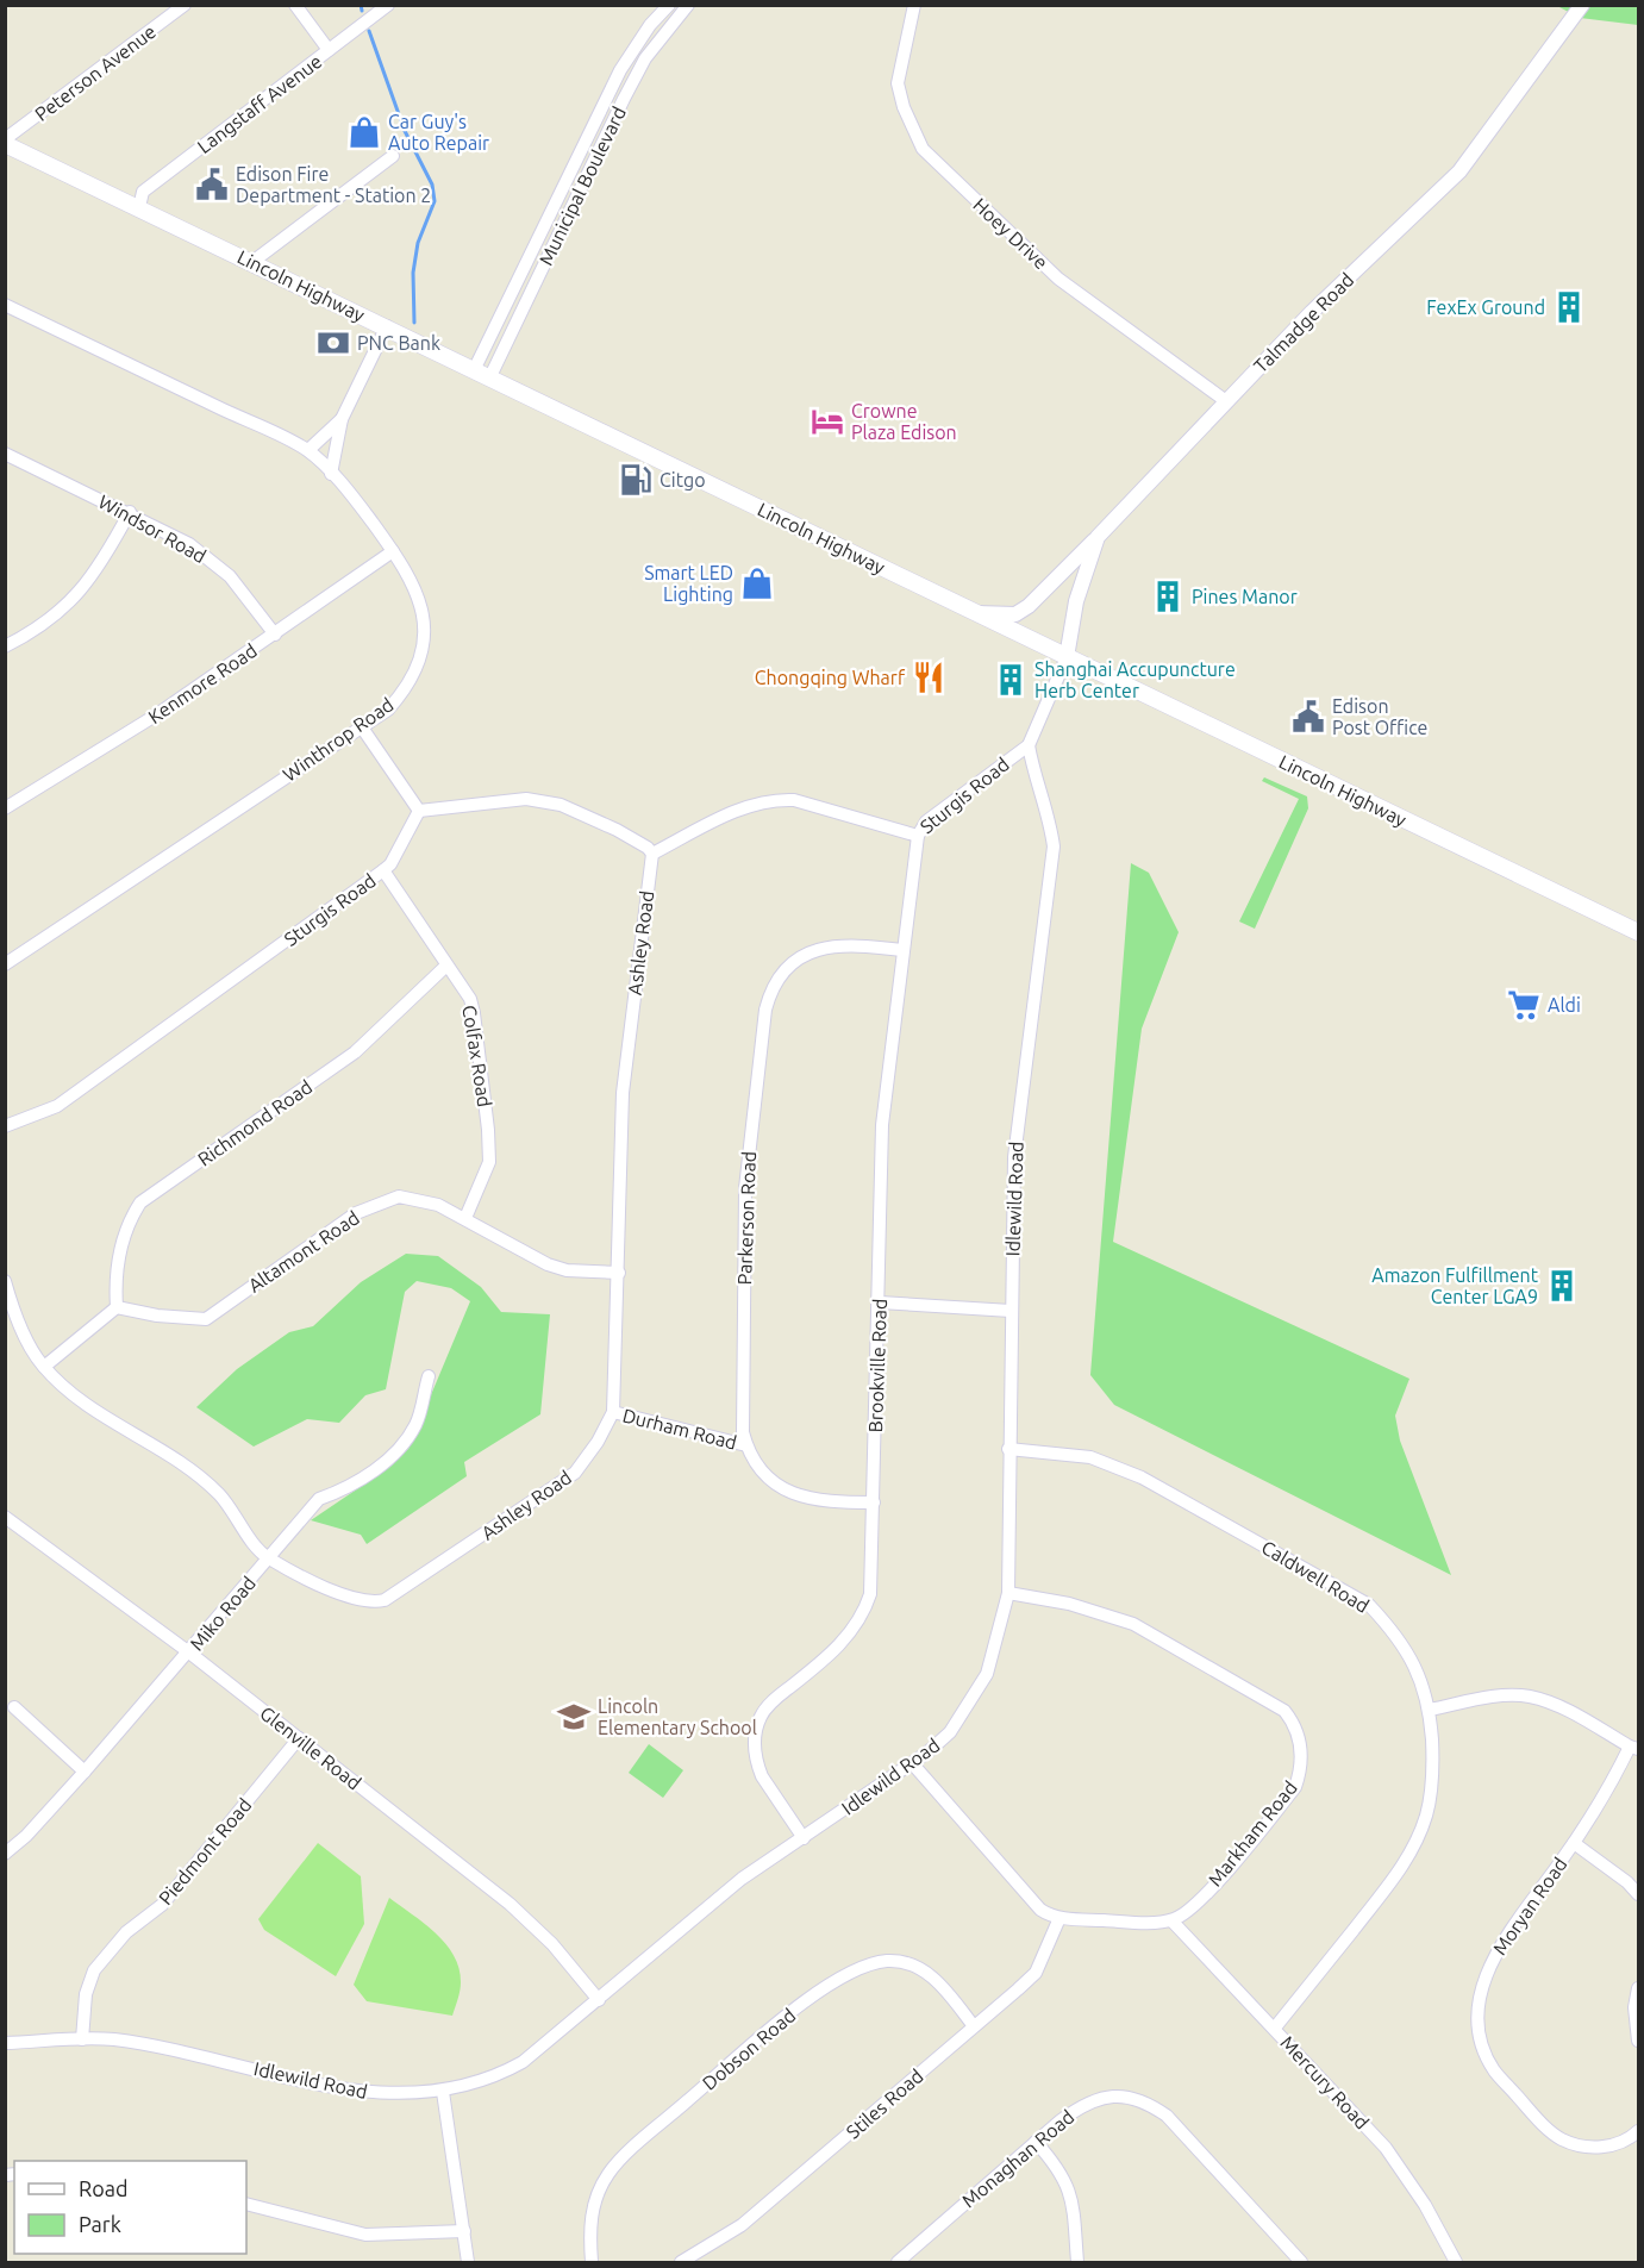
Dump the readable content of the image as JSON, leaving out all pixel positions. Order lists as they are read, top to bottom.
{
  "streets": {
    "main road": ["Lincoln Highway"],
    "street": [
      "Peterson Avenue",
      "Langstaff Avenue",
      "Municipal Boulevard",
      "Hoey Drive",
      "Talmadge Road",
      "Windsor Road",
      "Kenmore Road",
      "Winthrop Road",
      "Sturgis Road",
      "Ashley Road",
      "Colfax Road",
      "Richmond Road",
      "Idlewild Road",
      "Parkerson Road",
      "Altamont Road",
      "Brookville Road",
      "Durham Road",
      "Caldwell Road",
      "Miko Road",
      "Glenville Road",
      "Markham Road",
      "Piedmont Road",
      "Moryan Road",
      "Dobson Road",
      "Mercury Road",
      "Stiles Road",
      "Monaghan Road"
    ]
  },
  "crossings": [
    ["Peterson Avenue", "Lincoln Highway"],
    ["Langstaff Avenue", "Lincoln Highway"],
    ["Municipal Boulevard", "Lincoln Highway"],
    ["Hoey Drive", "Talmadge Road"],
    ["Lincoln Highway", "Talmadge Road"],
    ["Lincoln Highway", "Sturgis Road"],
    ["Talmadge Road", "Sturgis Road"],
    ["Windsor Road", "Kenmore Road"],
    ["Kenmore Road", "Winthrop Road"],
    ["Sturgis Road", "Ashley Road"],
    ["Sturgis Road", "Colfax Road"],
    ["Sturgis Road", "Idlewild Road"],
    ["Sturgis Road", "Brookville Road"],
    ["Ashley Road", "Altamont Road"],
    ["Ashley Road", "Durham Road"],
    ["Ashley Road", "Miko Road"],
    ["Colfax Road", "Richmond Road"],
    ["Colfax Road", "Altamont Road"],
    ["Richmond Road", "Altamont Road"],
    ["Idlewild Road", "Brookville Road"],
    ["Idlewild Road", "Caldwell Road"],
    ["Idlewild Road", "Glenville Road"],
    ["Idlewild Road", "Markham Road"],
    ["Idlewild Road", "Piedmont Road"],
    ["Parkerson Road", "Brookville Road"],
    ["Parkerson Road", "Durham Road"],
    ["Caldwell Road", "Mercury Road"],
    ["Miko Road", "Glenville Road"],
    ["Glenville Road", "Piedmont Road"],
    ["Markham Road", "Mercury Road"],
    ["Dobson Road", "Stiles Road"]
  ],
  "places": {
    "shop": ["Car Guy's Auto Repair", "Smart LED Lighting"],
    "public building": ["Edison Fire Department - Station 2", "Edison Post Office"],
    "building": [
      "FexEx Ground",
      "Pines Manor",
      "Shanghai Accupuncture Herb Center",
      "Amazon Fulfillment Center LGA9"
    ],
    "bank": ["PNC Bank"],
    "hotel": ["Crowne Plaza Edison"],
    "fuel station": ["Citgo"],
    "restaurant": ["Chongqing Wharf"],
    "supermarket": ["Aldi"],
    "school or university": ["Lincoln Elementary School"]
  },
  "legend": ["Road", "Park"]
}
